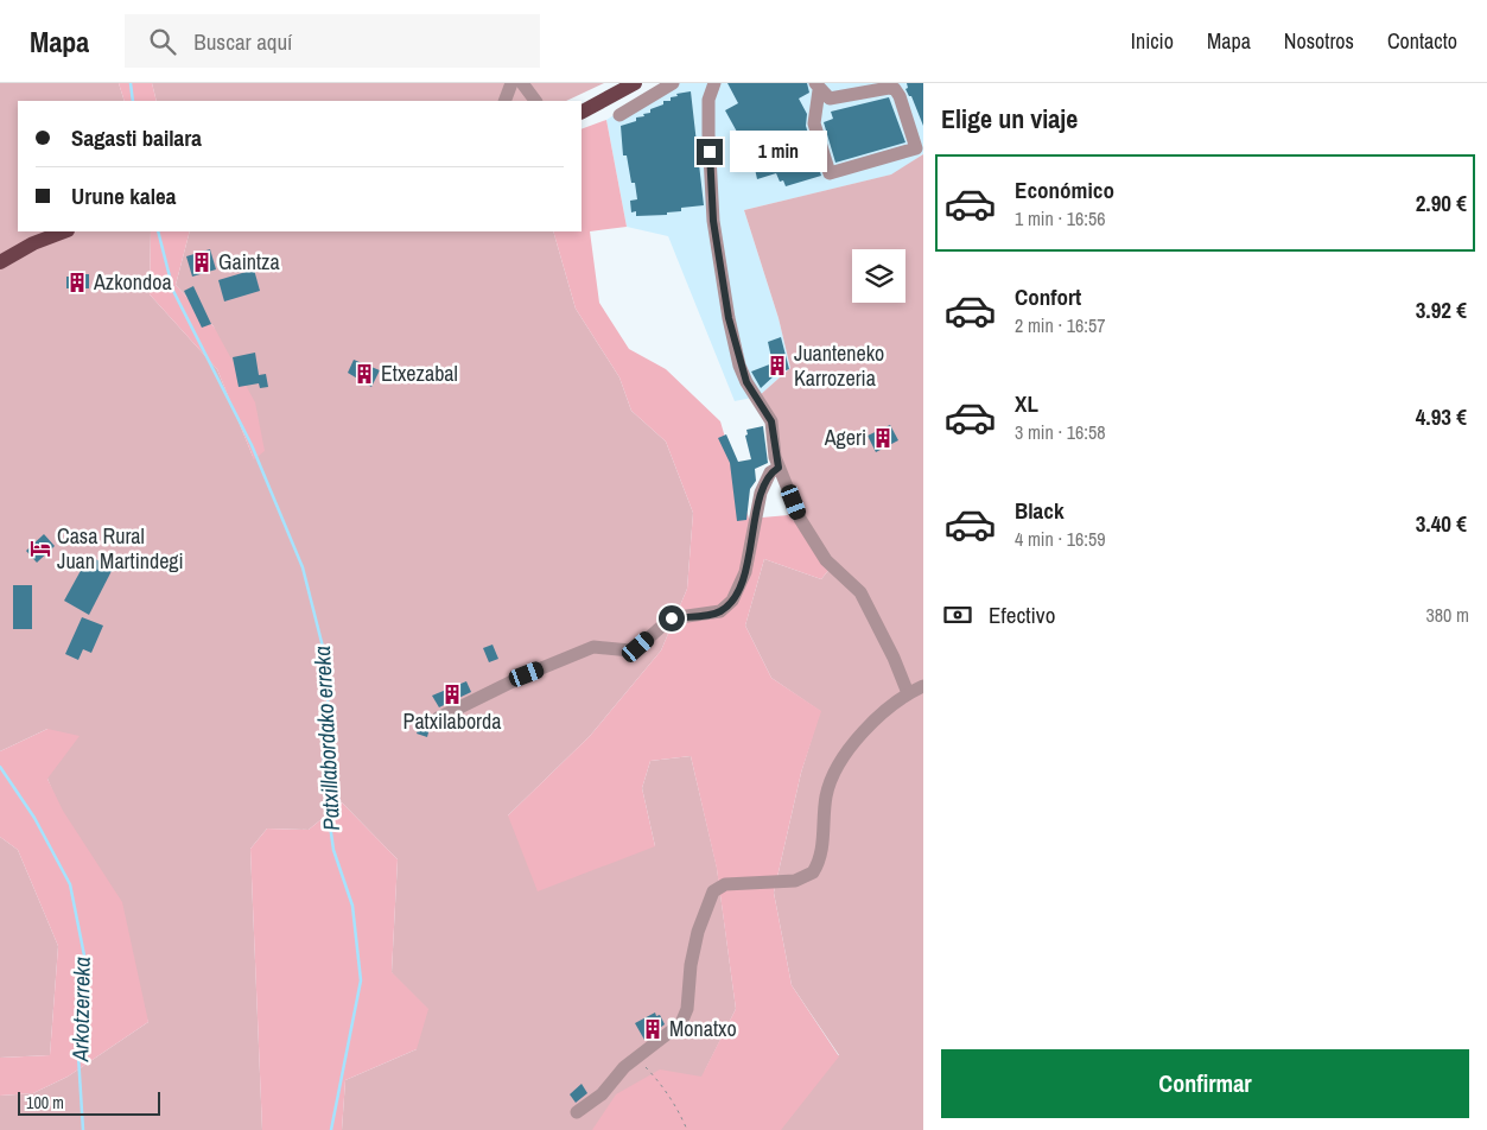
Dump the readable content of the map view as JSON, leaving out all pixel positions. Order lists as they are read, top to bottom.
{
  "water": ["Patxillabordako erreka", "Arkotzerreka"],
  "places": {
    "building": [
      "Gaintza",
      "Azkondoa",
      "Juanteneko Karrozeria",
      "Etxezabal",
      "Ageri",
      "Patxilaborda",
      "Monatxo"
    ],
    "hotel": ["Casa Rural Juan Martindegi"]
  },
  "scale_bar": "100 m",
  "page": {
    "header": "Mapa",
    "search": "Buscar aquí",
    "nav": [
      "Inicio",
      "Mapa",
      "Nosotros",
      "Contacto"
    ],
    "heading": "Elige un viaje",
    "banner": ["Sagasti bailara", "Urune kalea"],
    "bubble": "1 min",
    "list": [
      {
        "name": "Económico",
        "note": "1 min · 16:56",
        "value": "2.90 €"
      },
      {
        "name": "Confort",
        "note": "2 min · 16:57",
        "value": "3.92 €"
      },
      {
        "name": "XL",
        "note": "3 min · 16:58",
        "value": "4.93 €"
      },
      {
        "name": "Black",
        "note": "4 min · 16:59",
        "value": "3.40 €"
      }
    ],
    "pay": ["Efectivo", "380 m"],
    "buttons": "Confirmar",
    "scale": "100 m"
  }
}
